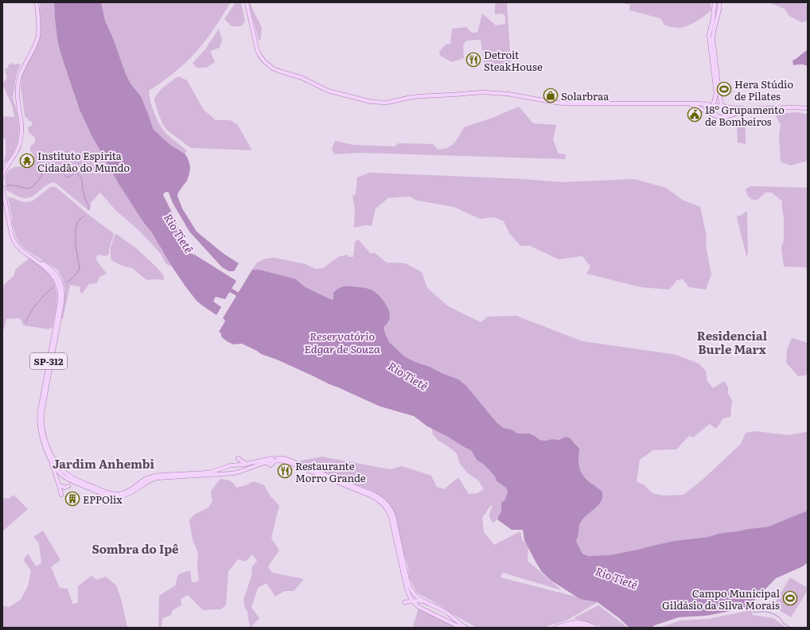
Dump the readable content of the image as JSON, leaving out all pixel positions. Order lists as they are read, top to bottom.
{
  "streets": {
    "main road": ["SP-312"]
  },
  "districts": ["Residencial Burle Marx", "Jardim Anhembi", "Sombra do Ipê"],
  "water": ["Rio Tietê", "Reservatório Edgar de Souza"],
  "places": {
    "restaurant": ["Detroit SteakHouse", "Restaurante Morro Grande"],
    "sports": ["Hera Stúdio de Pilates", "Campo Municipal Gildásio da Silva Morais"],
    "shop": ["Solarbraa"],
    "public building": ["18º Grupamento de Bombeiros"],
    "temple": ["Instituto Espírita Cidadão do Mundo"],
    "building": ["EPPOlix"]
  }
}
